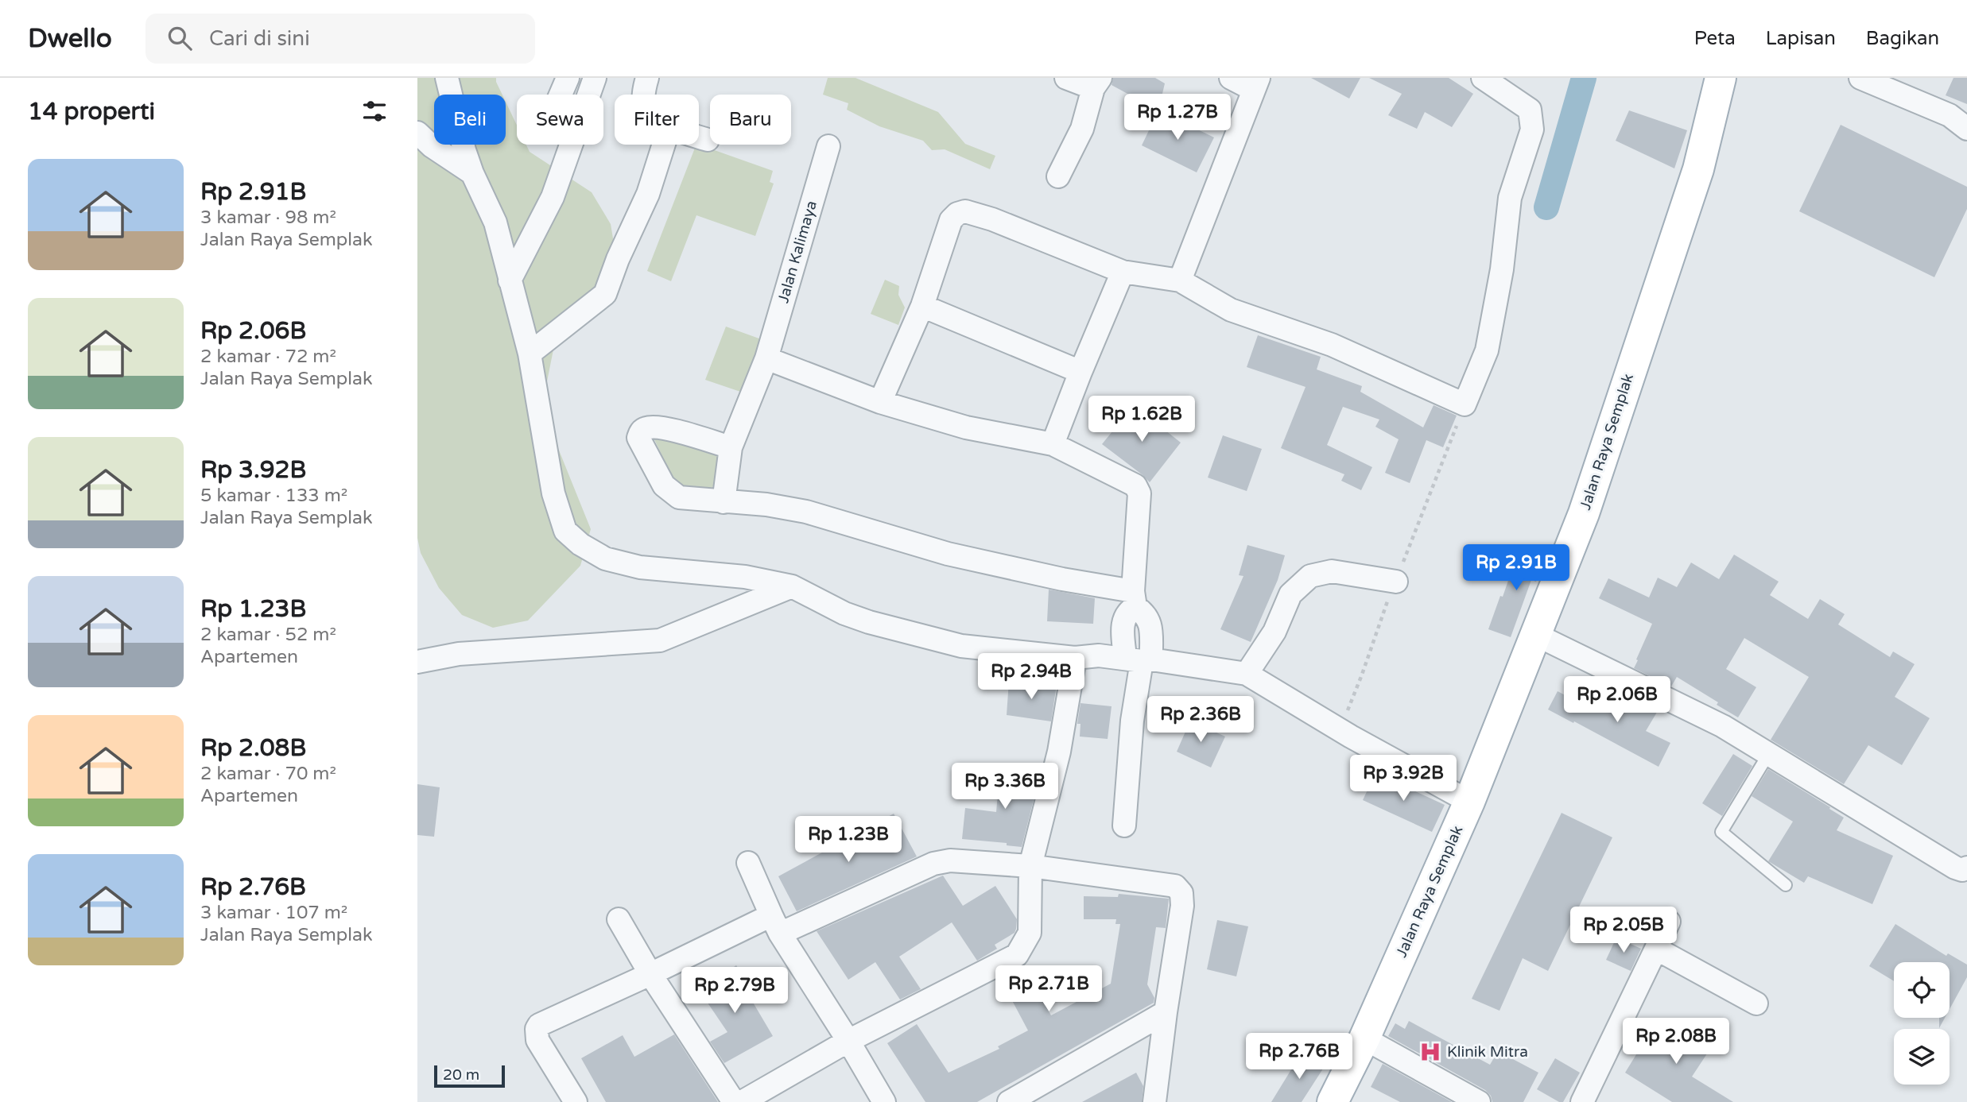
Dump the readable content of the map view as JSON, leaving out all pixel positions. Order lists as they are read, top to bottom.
{
  "streets": {
    "main road": ["Jalan Raya Semplak"],
    "street": ["Jalan Kalimaya"]
  },
  "places": {
    "hospital": ["Klinik Mitra"]
  },
  "scale_bar": "20 m",
  "page": {
    "header": "Dwello",
    "search": "Cari di sini",
    "nav": ["Peta", "Lapisan", "Bagikan"],
    "heading": "14 properti",
    "price": [
      "Rp 1.27B",
      "Rp 1.62B",
      "Rp 2.91B",
      "Rp 2.94B",
      "Rp 2.06B",
      "Rp 2.36B",
      "Rp 3.92B",
      "Rp 3.36B",
      "Rp 1.23B",
      "Rp 2.05B",
      "Rp 2.71B",
      "Rp 2.79B",
      "Rp 2.08B",
      "Rp 2.76B"
    ],
    "chip": [
      "Beli",
      "Sewa",
      "Filter",
      "Baru"
    ],
    "list": [
      {
        "name": "Rp 2.91B",
        "note": "3 kamar · 98 m² · Jalan Raya Semplak"
      },
      {
        "name": "Rp 2.06B",
        "note": "2 kamar · 72 m² · Jalan Raya Semplak"
      },
      {
        "name": "Rp 3.92B",
        "note": "5 kamar · 133 m² · Jalan Raya Semplak"
      },
      {
        "name": "Rp 1.23B",
        "note": "2 kamar · 52 m² · Apartemen"
      },
      {
        "name": "Rp 2.08B",
        "note": "2 kamar · 70 m² · Apartemen"
      },
      {
        "name": "Rp 2.76B",
        "note": "3 kamar · 107 m² · Jalan Raya Semplak"
      }
    ],
    "scale": "20 m"
  }
}
